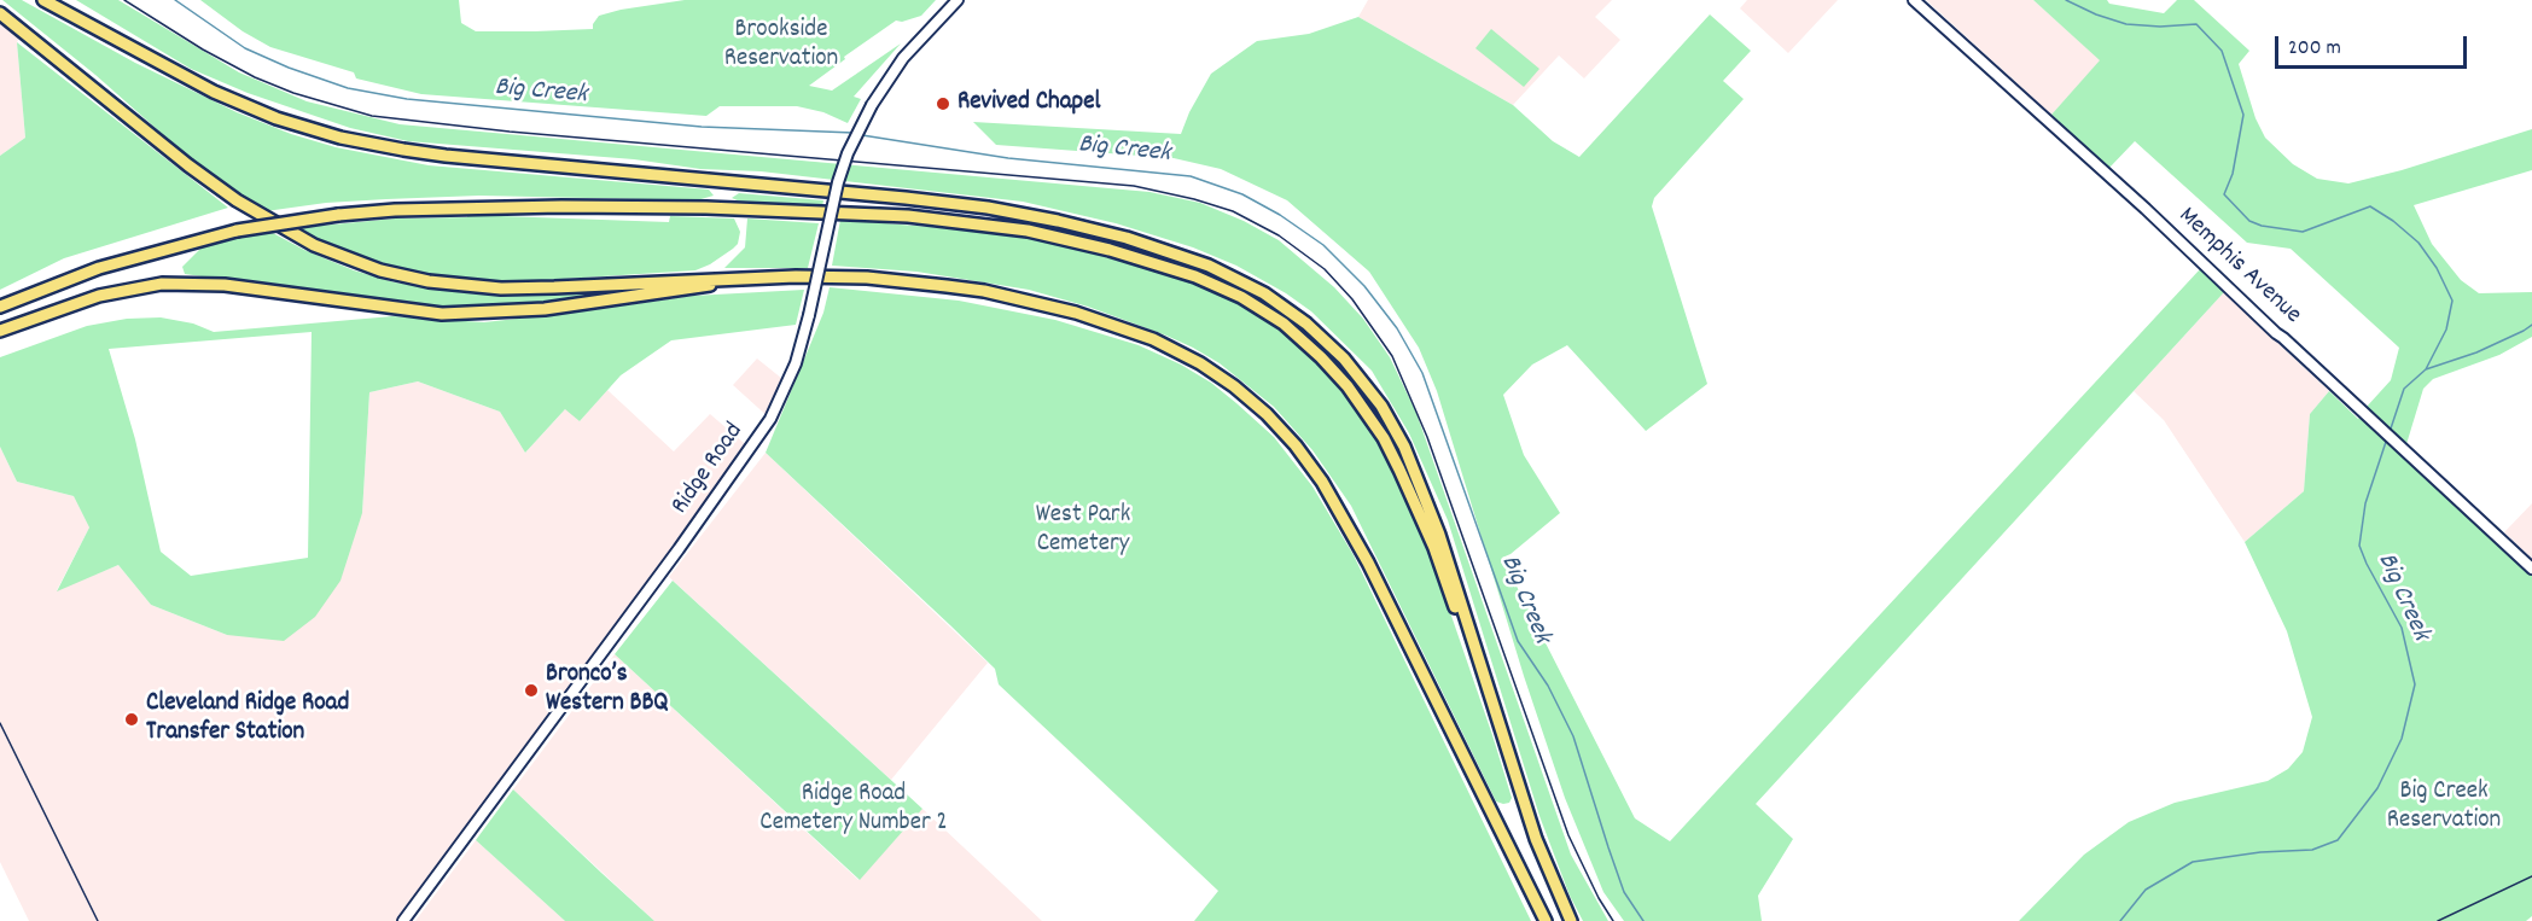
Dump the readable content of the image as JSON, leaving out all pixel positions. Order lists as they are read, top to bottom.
{
  "streets": {
    "main road": ["Memphis Avenue", "Ridge Road"]
  },
  "water": ["Big Creek"],
  "parks": [
    "Brookside Reservation",
    "West Park Cemetery",
    "Big Creek Reservation",
    "Ridge Road Cemetery Number 2"
  ],
  "places": ["Revived Chapel", "Bronco’s Western BBQ", "Cleveland Ridge Road Transfer Station"],
  "scale_bar": "200 m"
}
